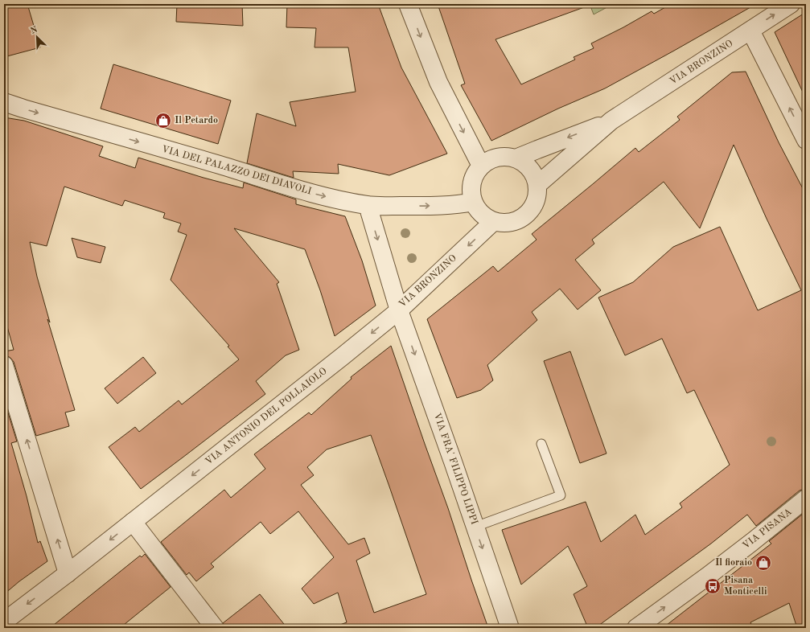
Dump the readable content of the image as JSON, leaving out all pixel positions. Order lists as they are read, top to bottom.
{
  "streets": {
    "street": [
      "VIA BRONZINO",
      "VIA DEL PALAZZO DEI DIAVOLI",
      "VIA ANTONIO DEL POLLAIOLO",
      "VIA FRA' FILIPPO LIPPI",
      "VIA PISANA"
    ]
  },
  "crossings": [
    ["VIA BRONZINO", "VIA DEL PALAZZO DEI DIAVOLI"],
    ["VIA BRONZINO", "VIA ANTONIO DEL POLLAIOLO"],
    ["VIA BRONZINO", "VIA FRA' FILIPPO LIPPI"],
    ["VIA ANTONIO DEL POLLAIOLO", "VIA FRA' FILIPPO LIPPI"]
  ],
  "one_way": [
    "VIA DEL PALAZZO DEI DIAVOLI",
    "VIA ANTONIO DEL POLLAIOLO",
    "VIA FRA' FILIPPO LIPPI",
    "VIA PISANA"
  ],
  "places": {
    "shop": ["Il Petardo", "Il fioraio"],
    "bus stop": ["Pisana Monticelli"]
  },
  "north": "top left"
}
